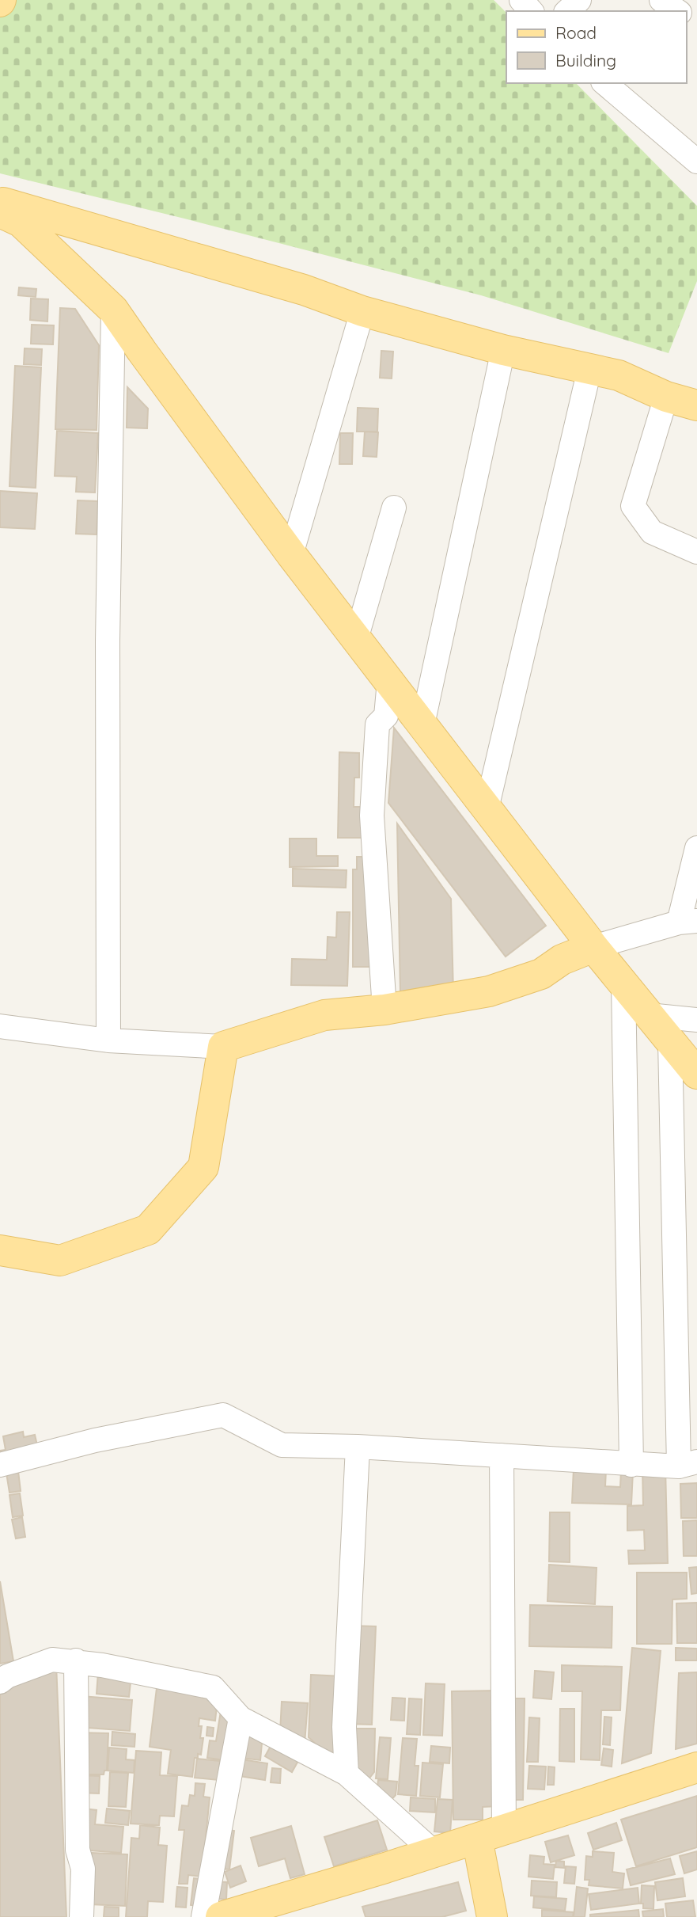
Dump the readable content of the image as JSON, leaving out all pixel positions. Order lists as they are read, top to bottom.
{
  "legend": ["Road", "Building"]
}
